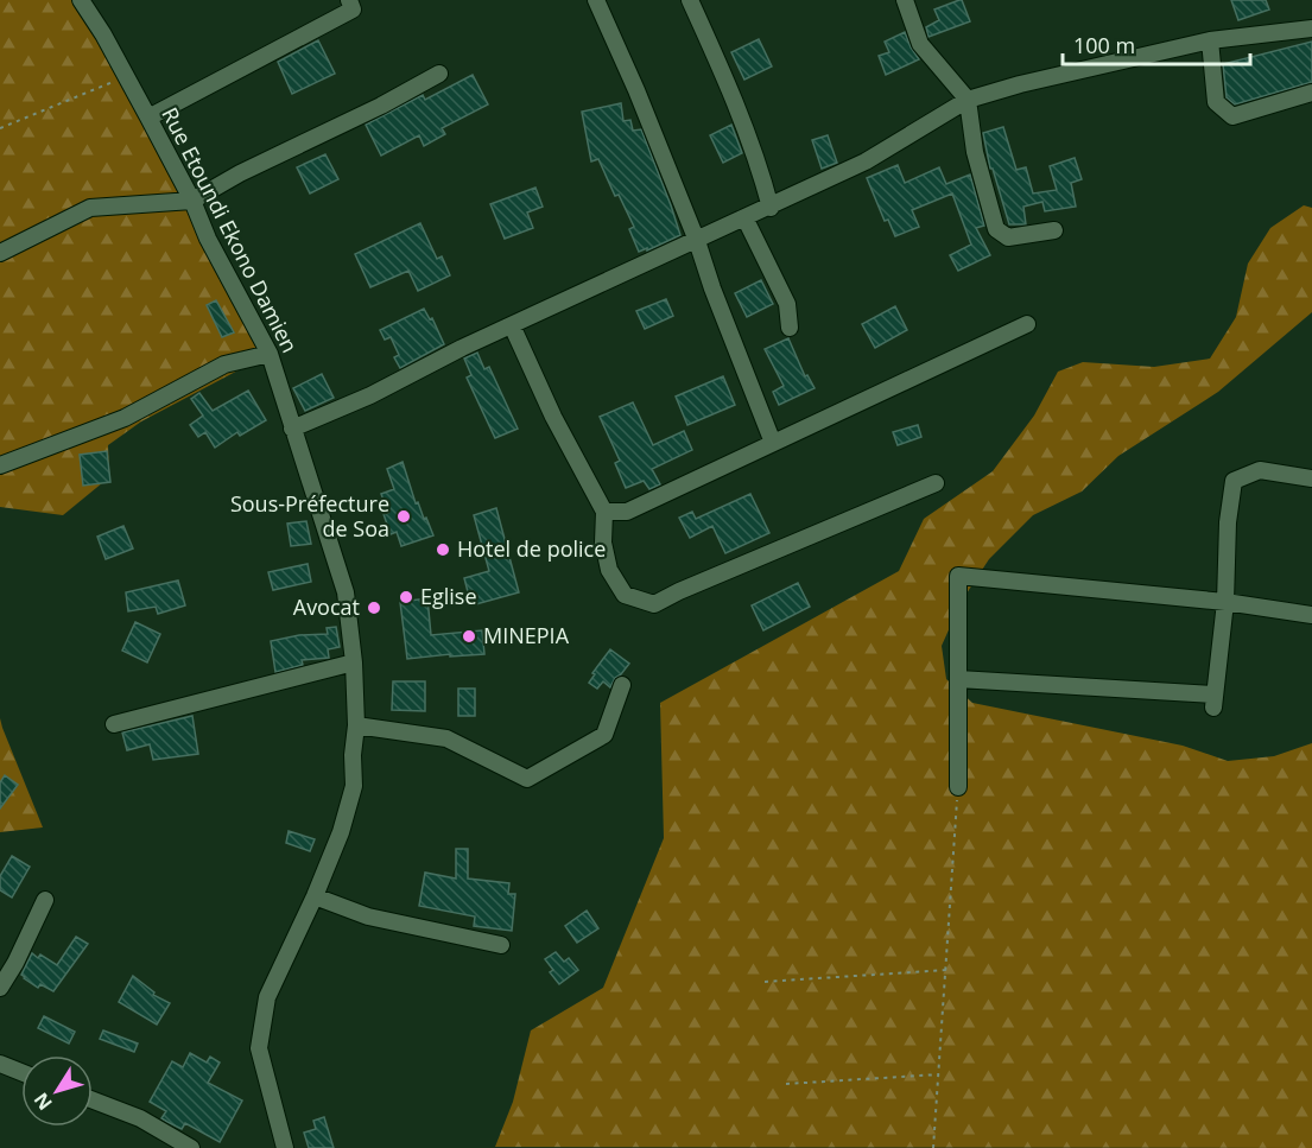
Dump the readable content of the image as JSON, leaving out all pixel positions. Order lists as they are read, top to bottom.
{
  "streets": {
    "street": ["Rue Etoundi Ekono Damien"]
  },
  "places": [
    "Sous-Préfecture de Soa",
    "Hotel de police",
    "Eglise",
    "Avocat",
    "MINEPIA"
  ],
  "scale_bar": "100 m",
  "north": "bottom left"
}
